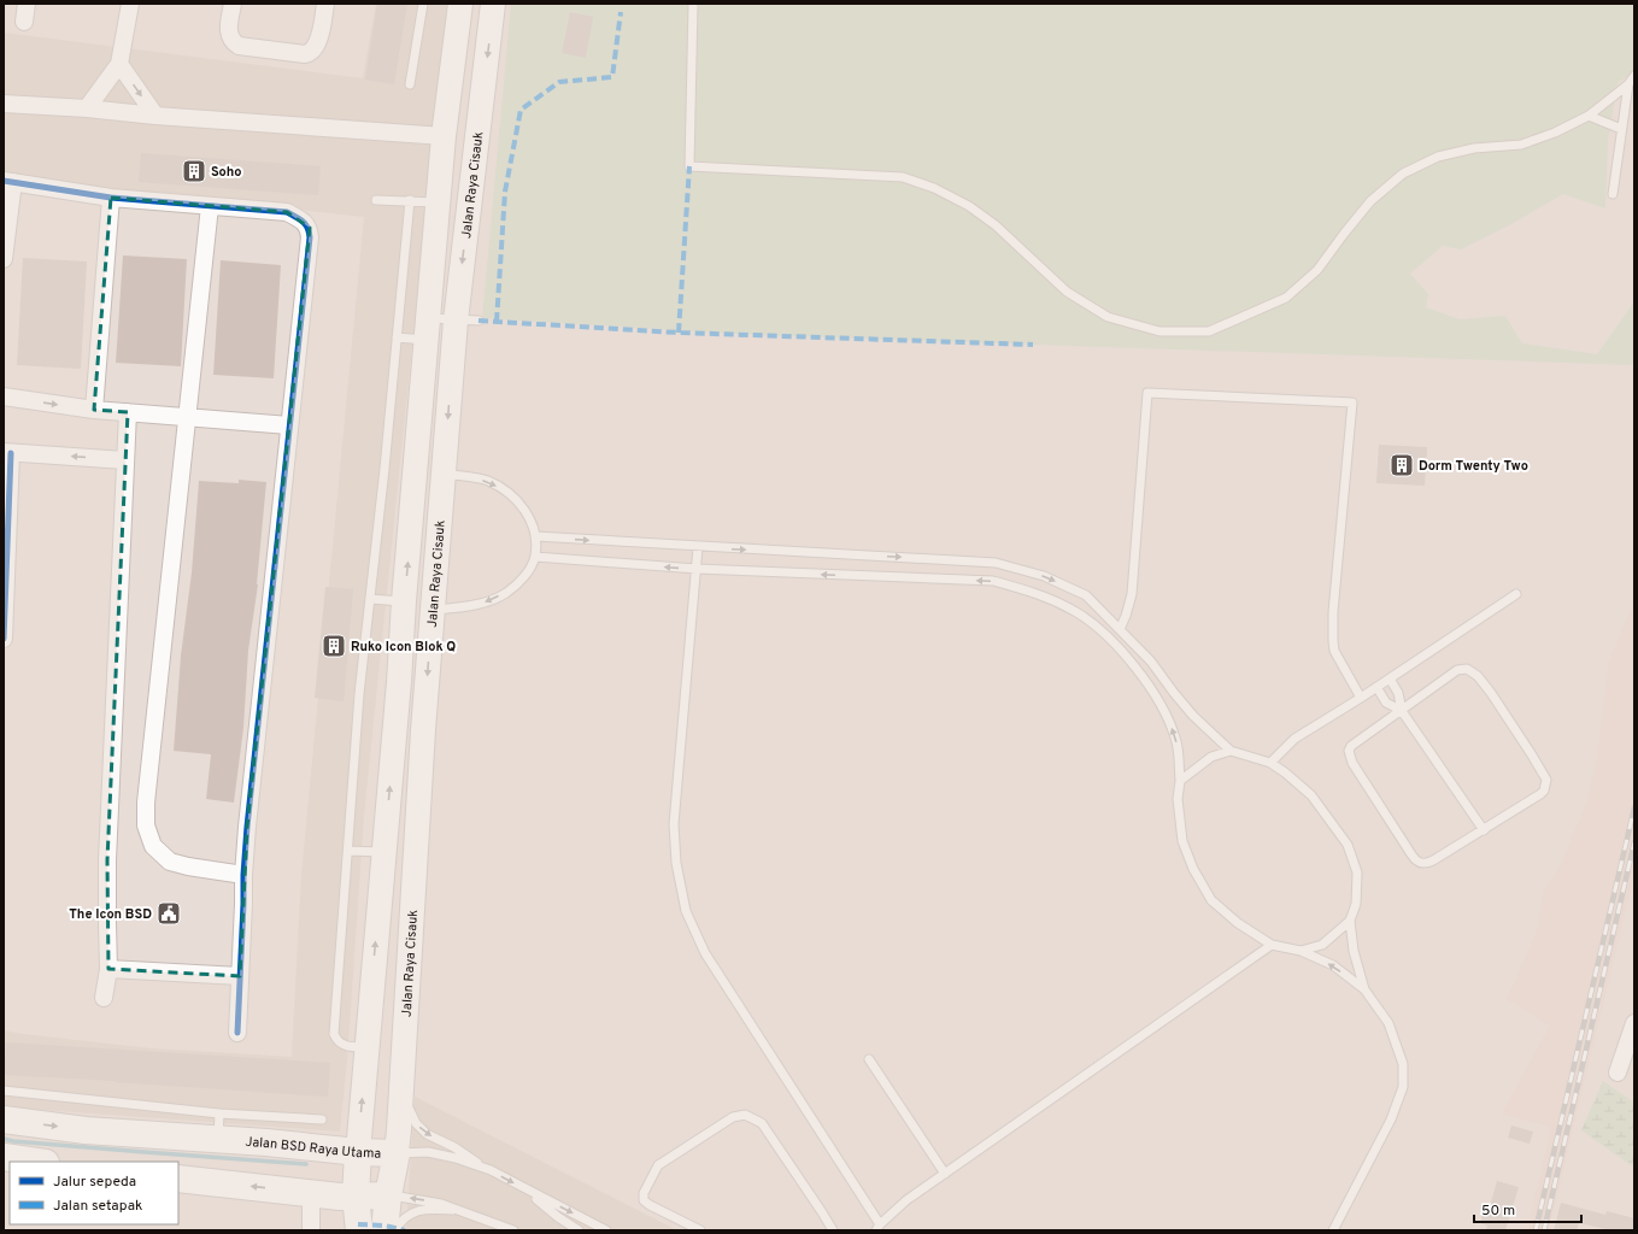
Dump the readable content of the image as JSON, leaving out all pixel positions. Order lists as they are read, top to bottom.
{
  "streets": {
    "main road": ["Jalan Raya Cisauk", "Jalan BSD Raya Utama"]
  },
  "crossings": [
    ["Jalan Raya Cisauk", "Jalan BSD Raya Utama"]
  ],
  "one_way": ["Jalan BSD Raya Utama"],
  "places": {
    "building": ["Soho", "Dorm Twenty Two", "Ruko Icon Blok Q"],
    "public building": ["The Icon BSD"]
  },
  "legend": ["Jalur sepeda", "Jalan setapak"],
  "scale_bar": "50 m"
}
